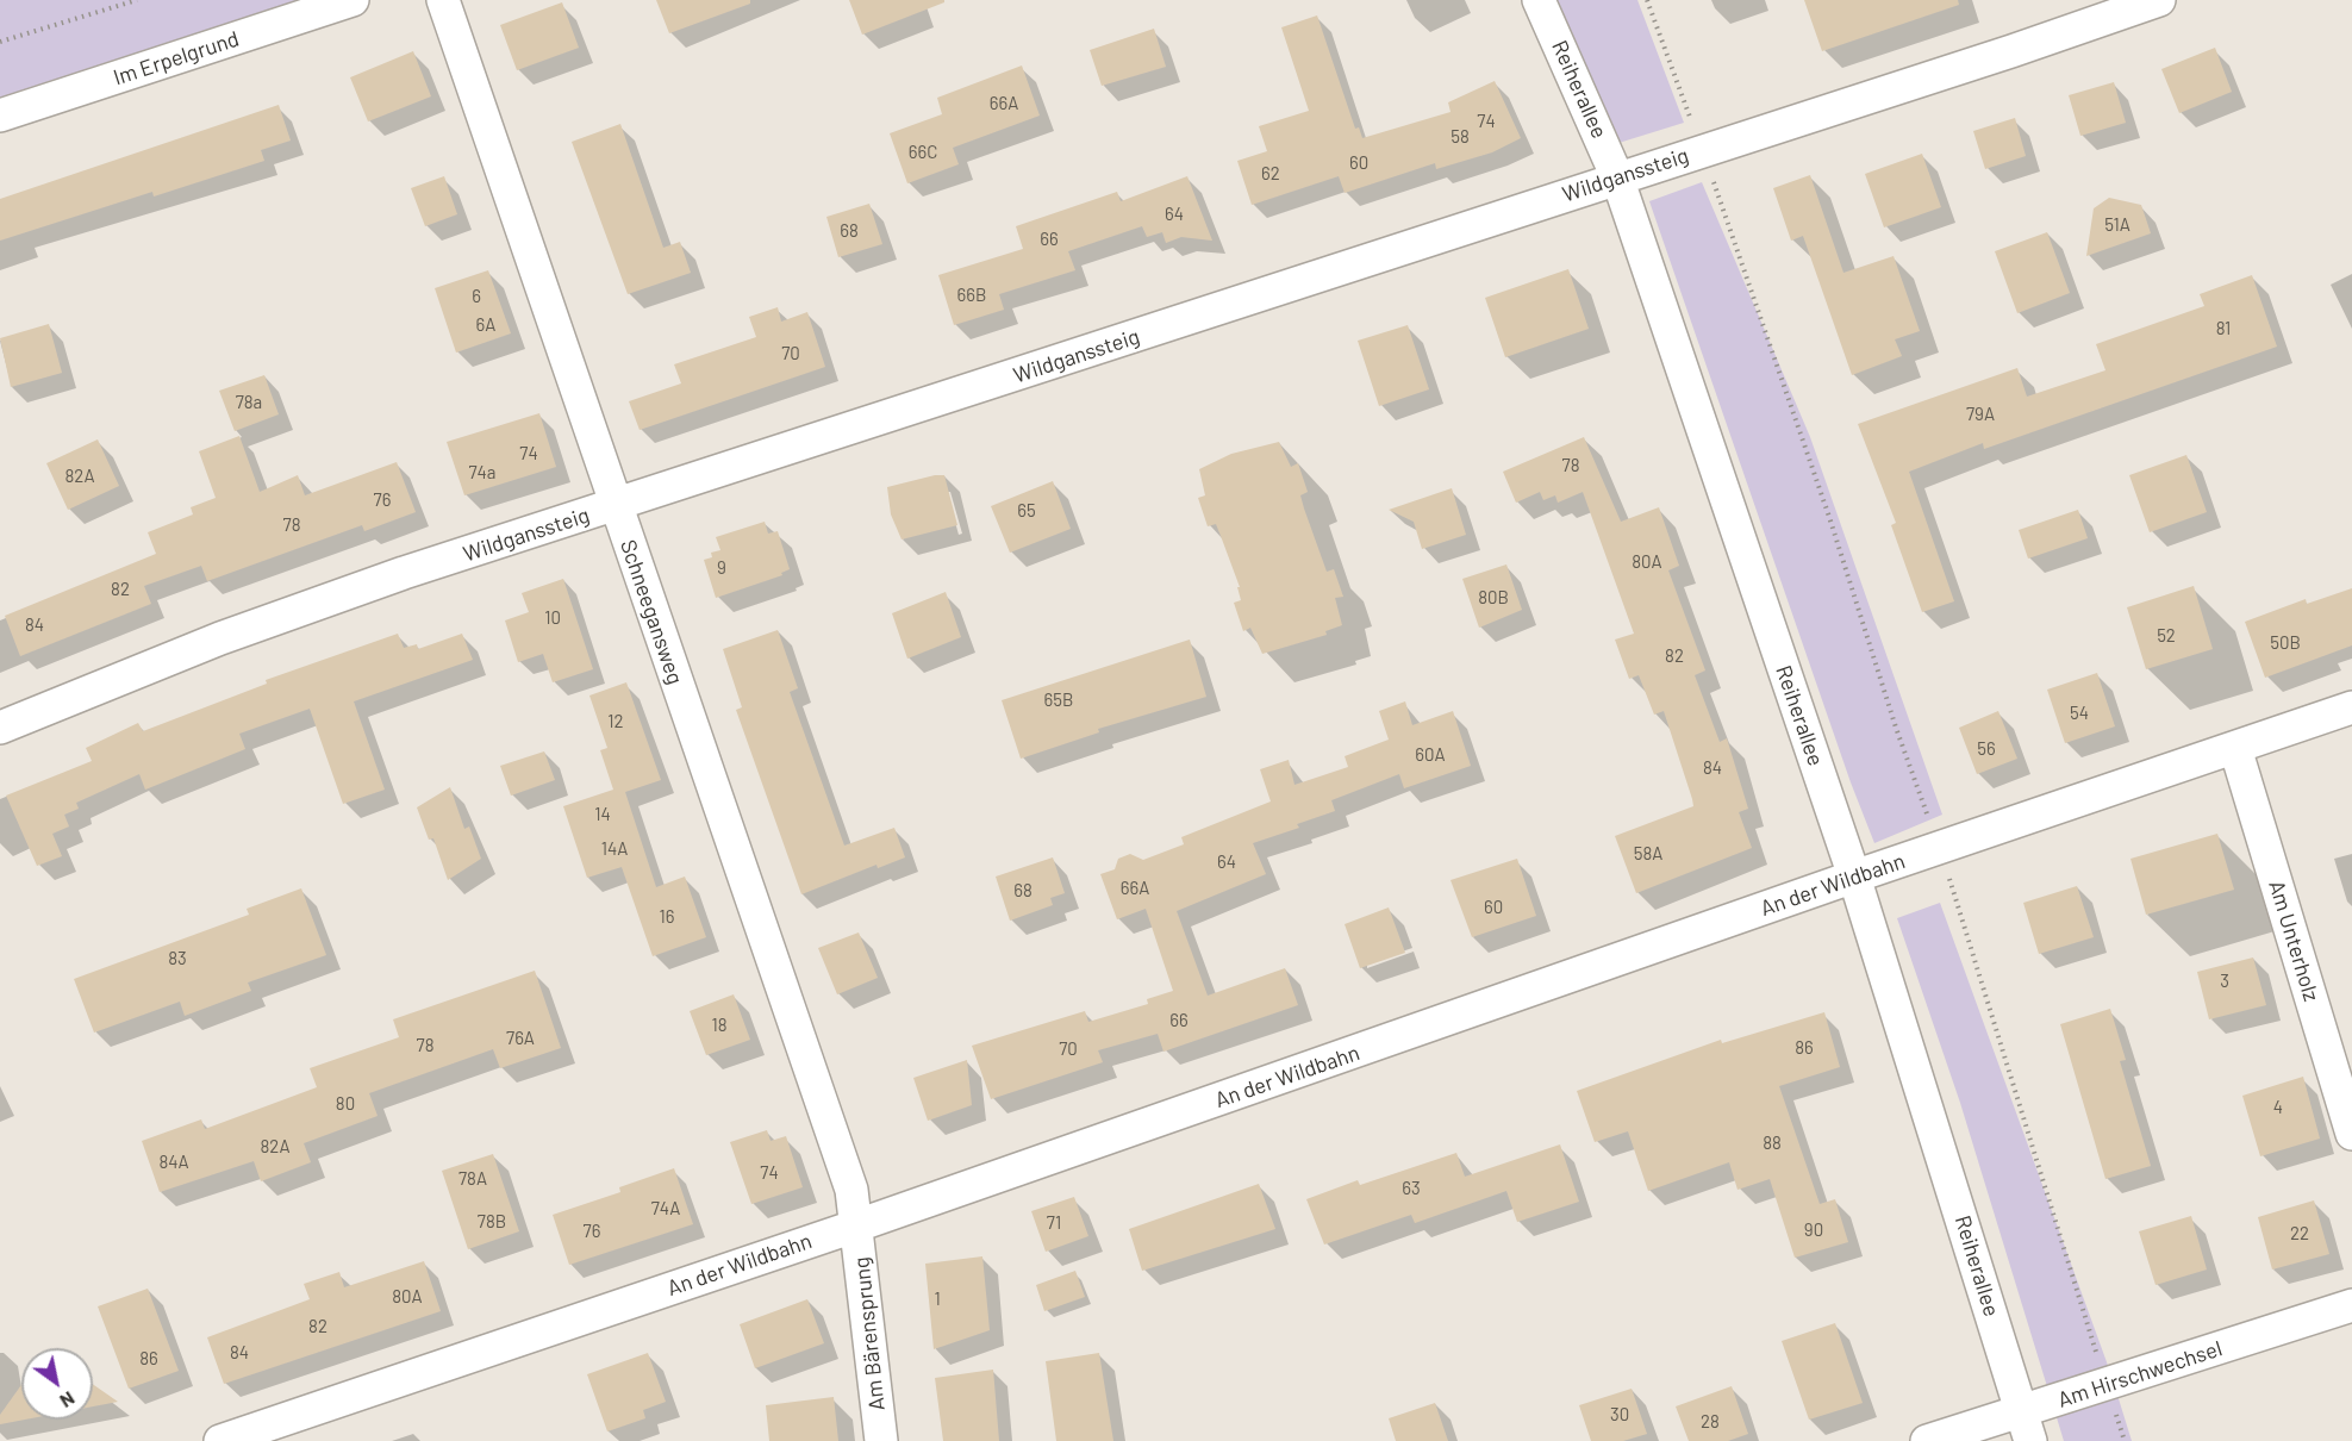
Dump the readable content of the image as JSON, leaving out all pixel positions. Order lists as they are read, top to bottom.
{
  "streets": {
    "street": [
      "Im Erpelgrund",
      "Reiherallee",
      "Wildganssteig",
      "Schneegansweg",
      "An der Wildbahn",
      "Am Unterholz",
      "Am Bärensprung",
      "Am Hirschwechsel"
    ]
  },
  "crossings": [
    ["Reiherallee", "Wildganssteig"],
    ["Reiherallee", "An der Wildbahn"],
    ["Reiherallee", "Am Hirschwechsel"],
    ["Wildganssteig", "Schneegansweg"],
    ["Schneegansweg", "An der Wildbahn"],
    ["Schneegansweg", "Am Bärensprung"],
    ["An der Wildbahn", "Am Unterholz"],
    ["An der Wildbahn", "Am Bärensprung"]
  ],
  "house_numbers": [
    "66A",
    "74",
    "58",
    "66C",
    "60",
    "62",
    "64",
    "51A",
    "68",
    "66",
    "66B",
    "6",
    "6A",
    "81",
    "70",
    "78a",
    "79A",
    "74",
    "78",
    "74a",
    "82A",
    "76",
    "65",
    "78",
    "80A",
    "9",
    "82",
    "80B",
    "10",
    "84",
    "52",
    "50B",
    "82",
    "65B",
    "54",
    "12",
    "56",
    "60A",
    "84",
    "14",
    "14A",
    "58A",
    "64",
    "66A",
    "68",
    "60",
    "16",
    "83",
    "3",
    "66",
    "18",
    "76A",
    "78",
    "86",
    "70",
    "80",
    "4",
    "88",
    "82A",
    "84A",
    "74",
    "78A",
    "63",
    "74A",
    "78B",
    "71",
    "90",
    "76",
    "22",
    "80A",
    "1",
    "82",
    "84",
    "86",
    "30",
    "28"
  ],
  "north": "bottom right"
}
